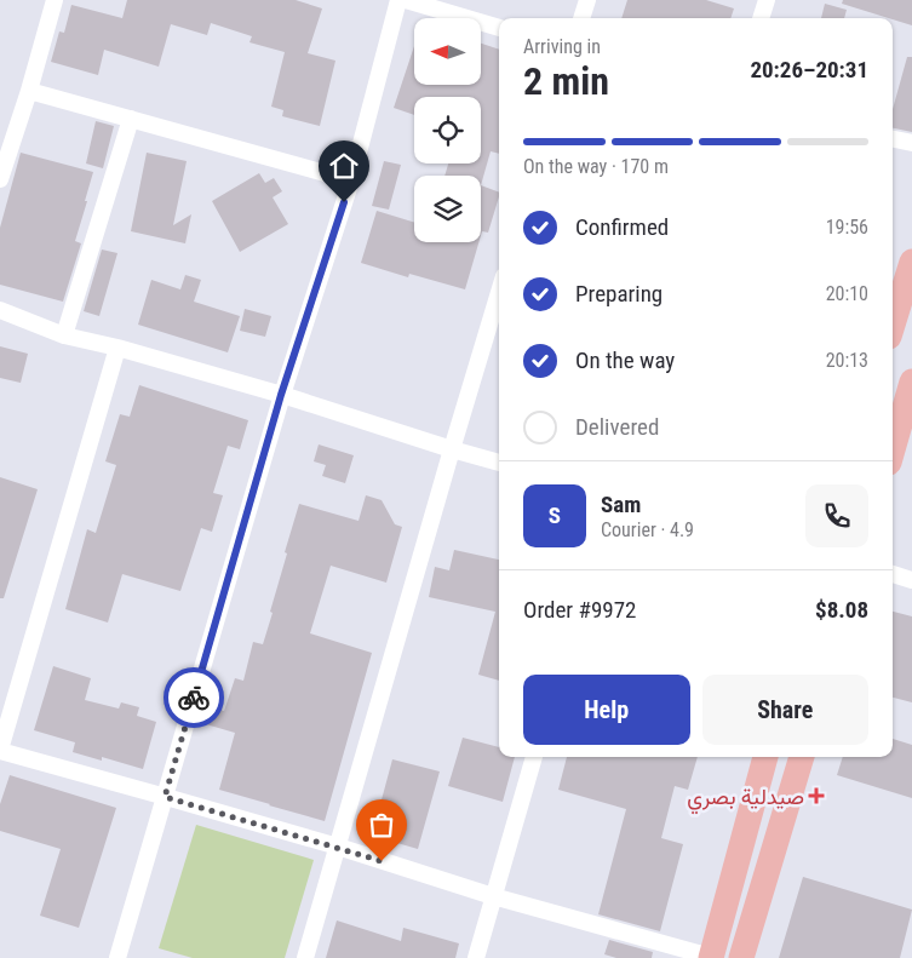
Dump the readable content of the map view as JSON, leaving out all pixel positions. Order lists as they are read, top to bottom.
{
  "places": {
    "health": ["صيدلية بصري"]
  },
  "north": "left",
  "page": {
    "heading": ["2 min", "Arriving in", "20:26–20:31"],
    "panel": [
      "Sam",
      "Courier · 4.9",
      "Order #9972",
      "$8.08"
    ],
    "bar": "On the way · 170 m",
    "list": [
      ["Confirmed", "19:56"],
      ["Preparing", "20:10"],
      ["On the way", "20:13"],
      "Delivered"
    ],
    "round": "S",
    "buttons": ["Help", "Share"]
  }
}
